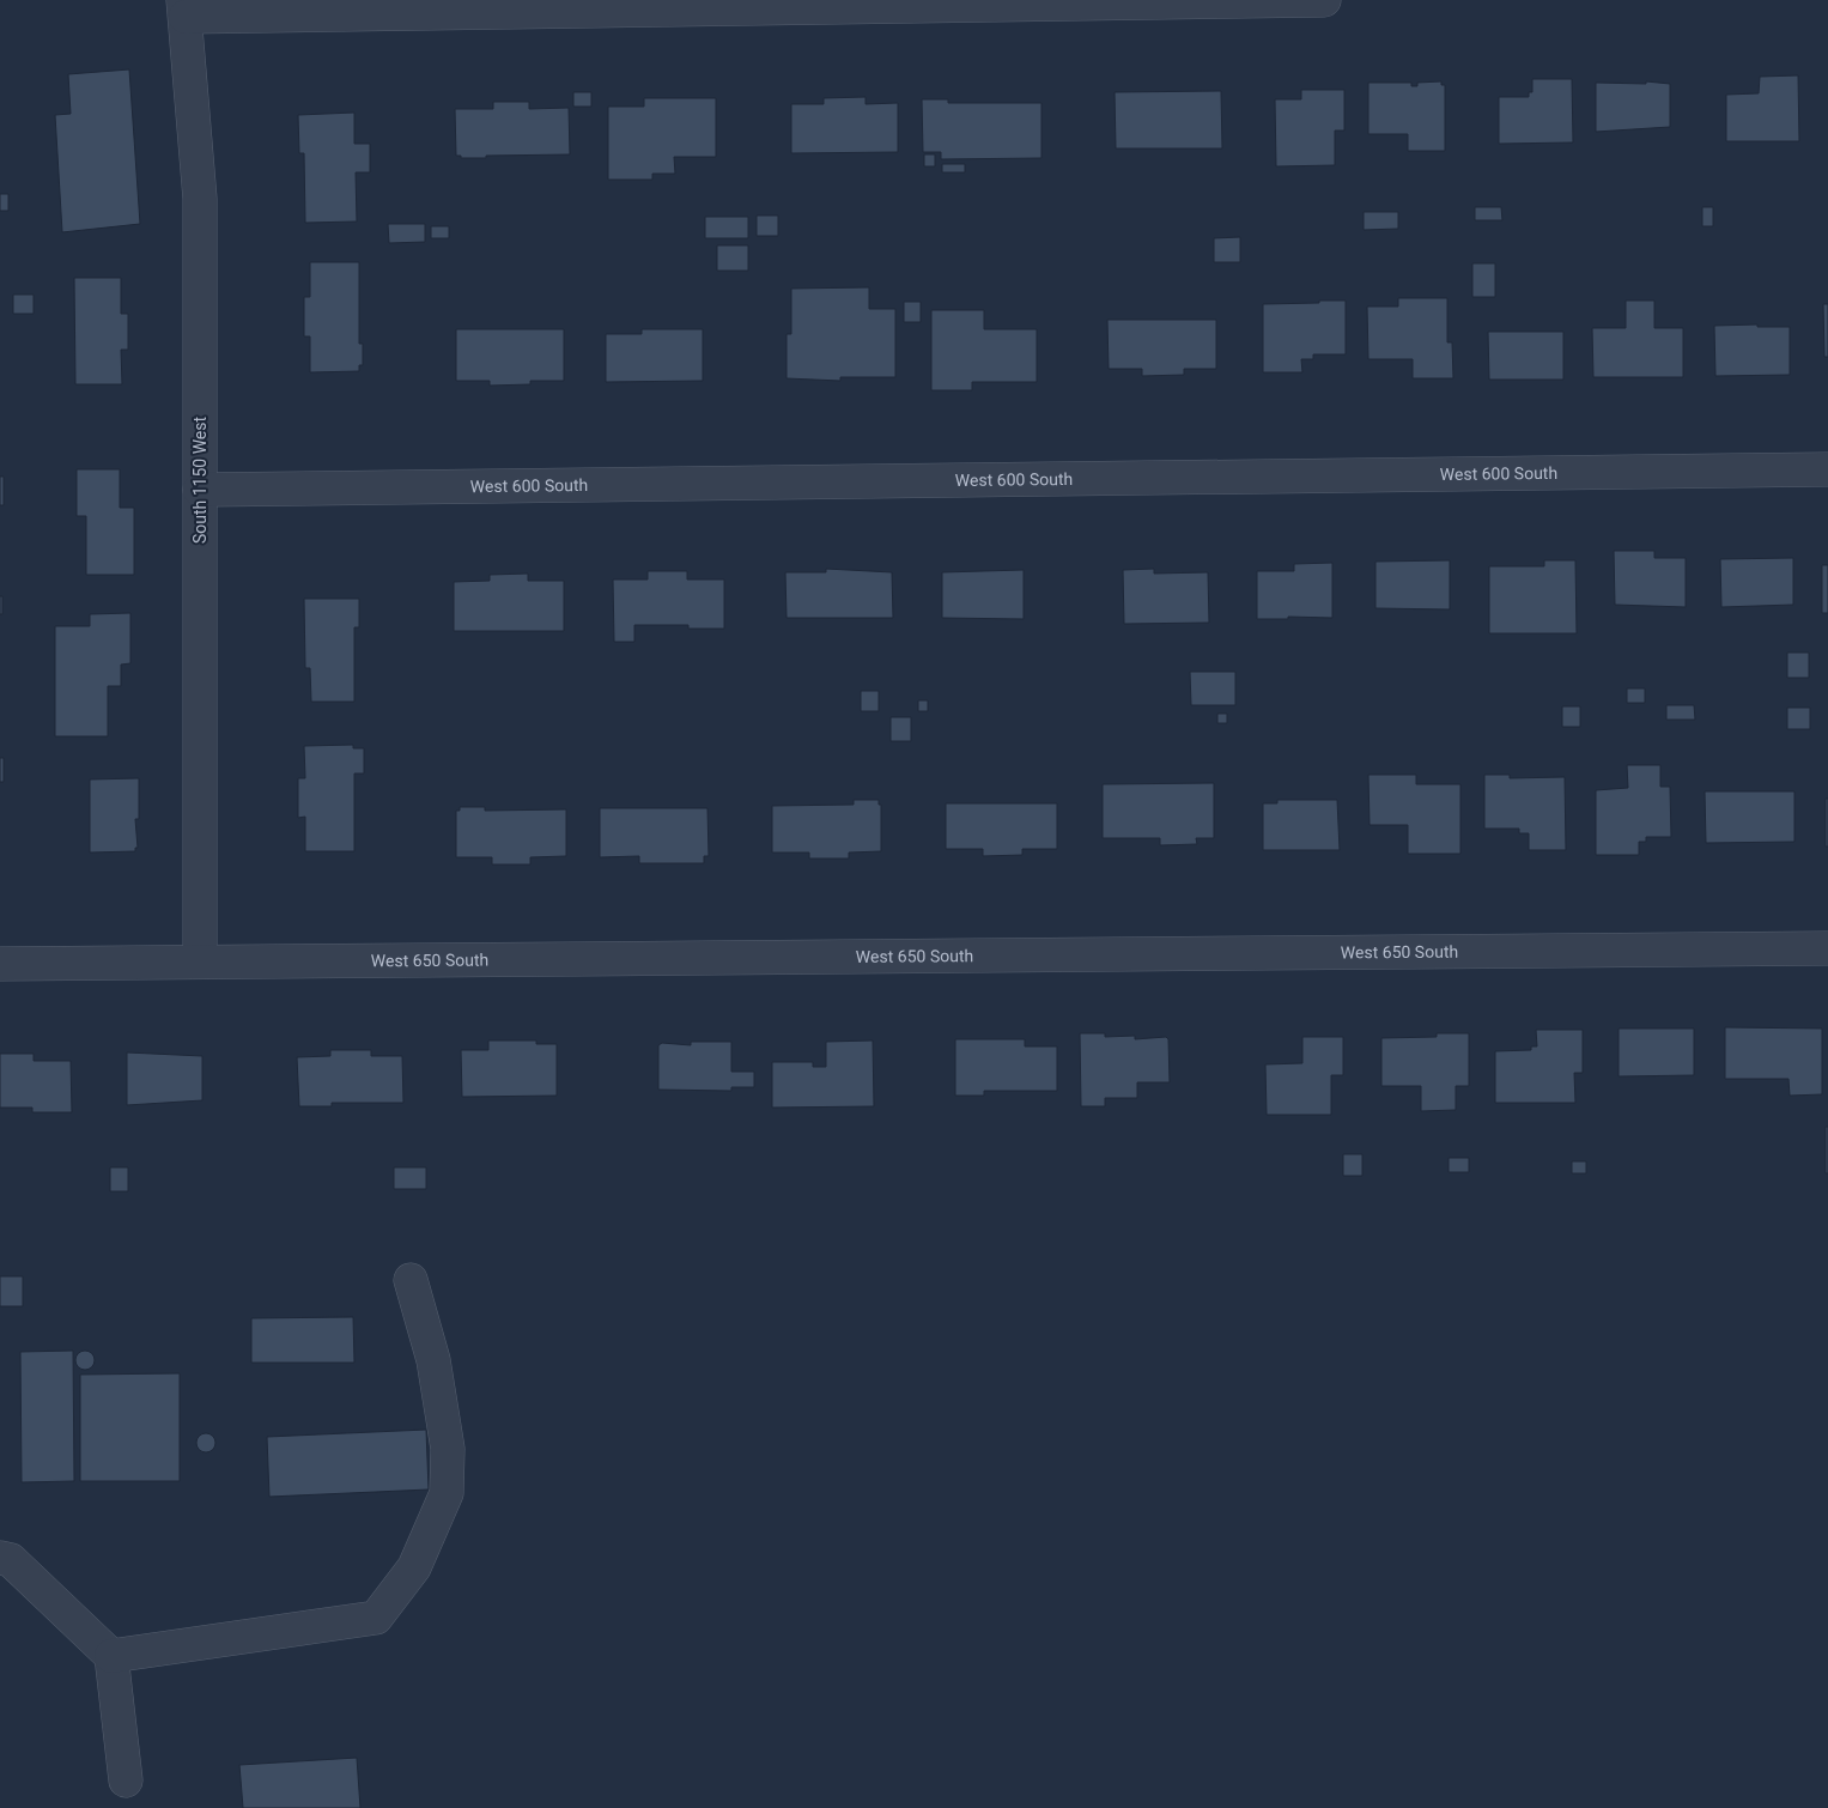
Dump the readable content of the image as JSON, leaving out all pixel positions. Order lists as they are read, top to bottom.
{
  "streets": {
    "street": ["West 600 South", "South 1150 West", "West 650 South"]
  },
  "crossings": [
    ["West 600 South", "South 1150 West"],
    ["South 1150 West", "West 650 South"]
  ]
}
